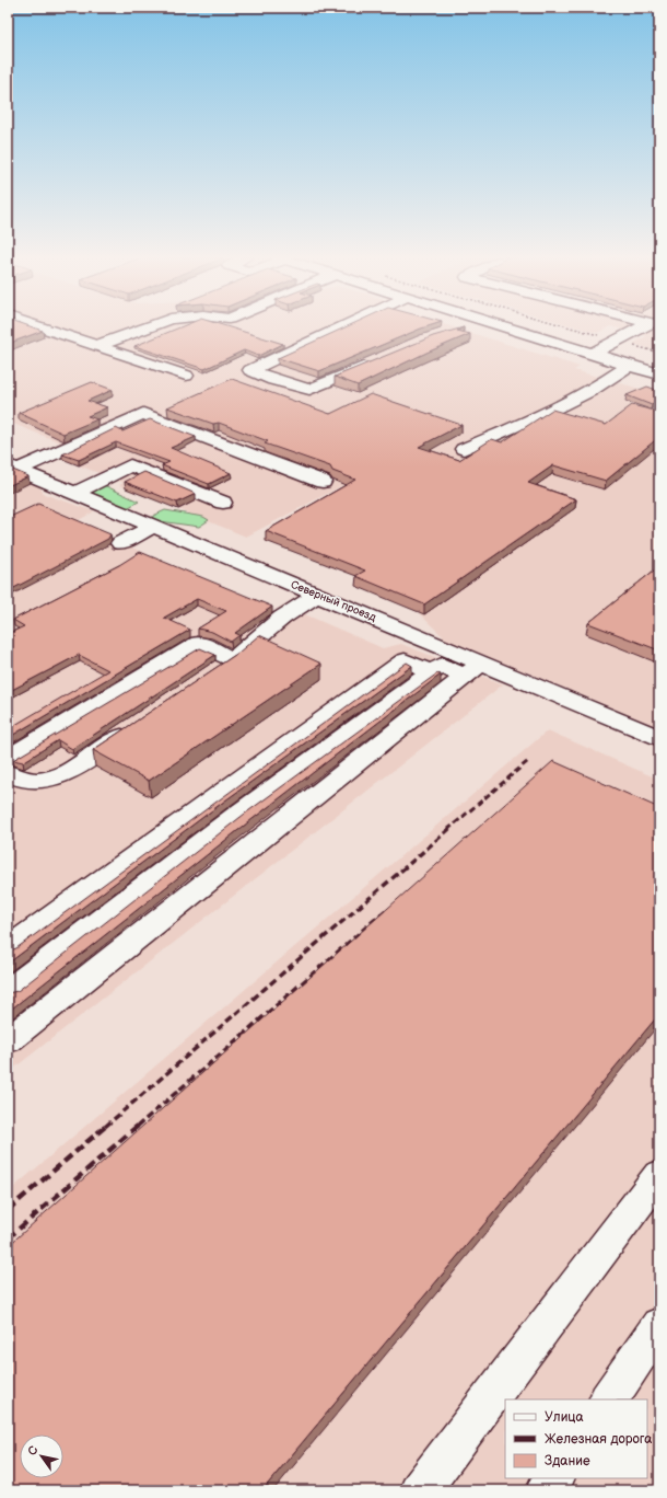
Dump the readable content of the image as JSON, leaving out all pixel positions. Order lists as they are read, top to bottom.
{
  "streets": {
    "street": ["Северный проезд"]
  },
  "legend": ["Улица", "Железная дорога", "Здание"],
  "north": "top left"
}
